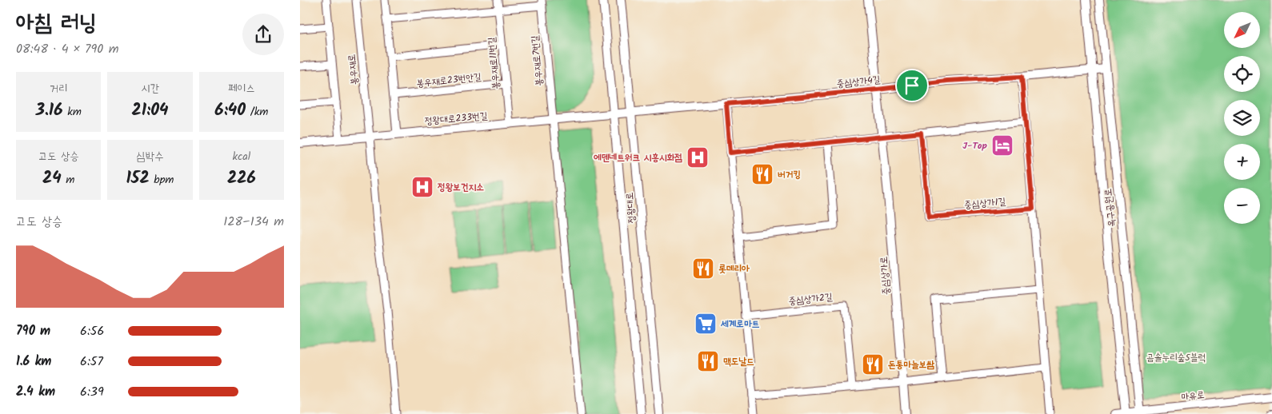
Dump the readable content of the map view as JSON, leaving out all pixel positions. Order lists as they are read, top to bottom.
{
  "streets": {
    "street": [
      "봉우재로7번길",
      "봉우재로11번길",
      "봉우재로",
      "봉우재로23번안길",
      "중심상가4길",
      "정왕대로233번길",
      "중심상가1길",
      "정왕대로",
      "옥구공원로",
      "중심상가로",
      "중심상가2길",
      "마유로"
    ]
  },
  "crossings": [
    ["봉우재로7번길", "정왕대로233번길"],
    ["봉우재로11번길", "봉우재로23번안길"],
    ["봉우재로11번길", "정왕대로233번길"],
    ["봉우재로", "정왕대로233번길"],
    ["중심상가4길", "정왕대로233번길"],
    ["중심상가4길", "정왕대로"],
    ["중심상가4길", "옥구공원로"],
    ["중심상가4길", "중심상가로"],
    ["정왕대로233번길", "정왕대로"],
    ["옥구공원로", "마유로"]
  ],
  "parks": ["곰솔누리숲5블럭"],
  "places": {
    "hotel": ["J-Top"],
    "hospital": ["에덴네트워크 시흥시화점", "정왕보건지소"],
    "restaurant": [
      "버거킹",
      "롯데리아",
      "맥도날드",
      "돈통마늘보쌈"
    ],
    "supermarket": ["세계로마트"]
  },
  "north": "bottom left",
  "page": {
    "heading": ["아침 러닝", "08:48 · 4 × 790 m"],
    "map_buttons": ["+", "−"],
    "stats": [
      ["거리", "3.16 km"],
      ["시간", "21:04"],
      ["페이스", "6:40 /km"],
      ["고도 상승", "24 m"],
      ["심박수", "152 bpm"],
      ["kcal", "226"]
    ],
    "chart": ["고도 상승", "128–134 m"],
    "list": [
      {
        "name": "790 m",
        "note": "6:56"
      },
      {
        "name": "1.6 km",
        "note": "6:57"
      },
      {
        "name": "2.4 km",
        "note": "6:39"
      }
    ]
  }
}
